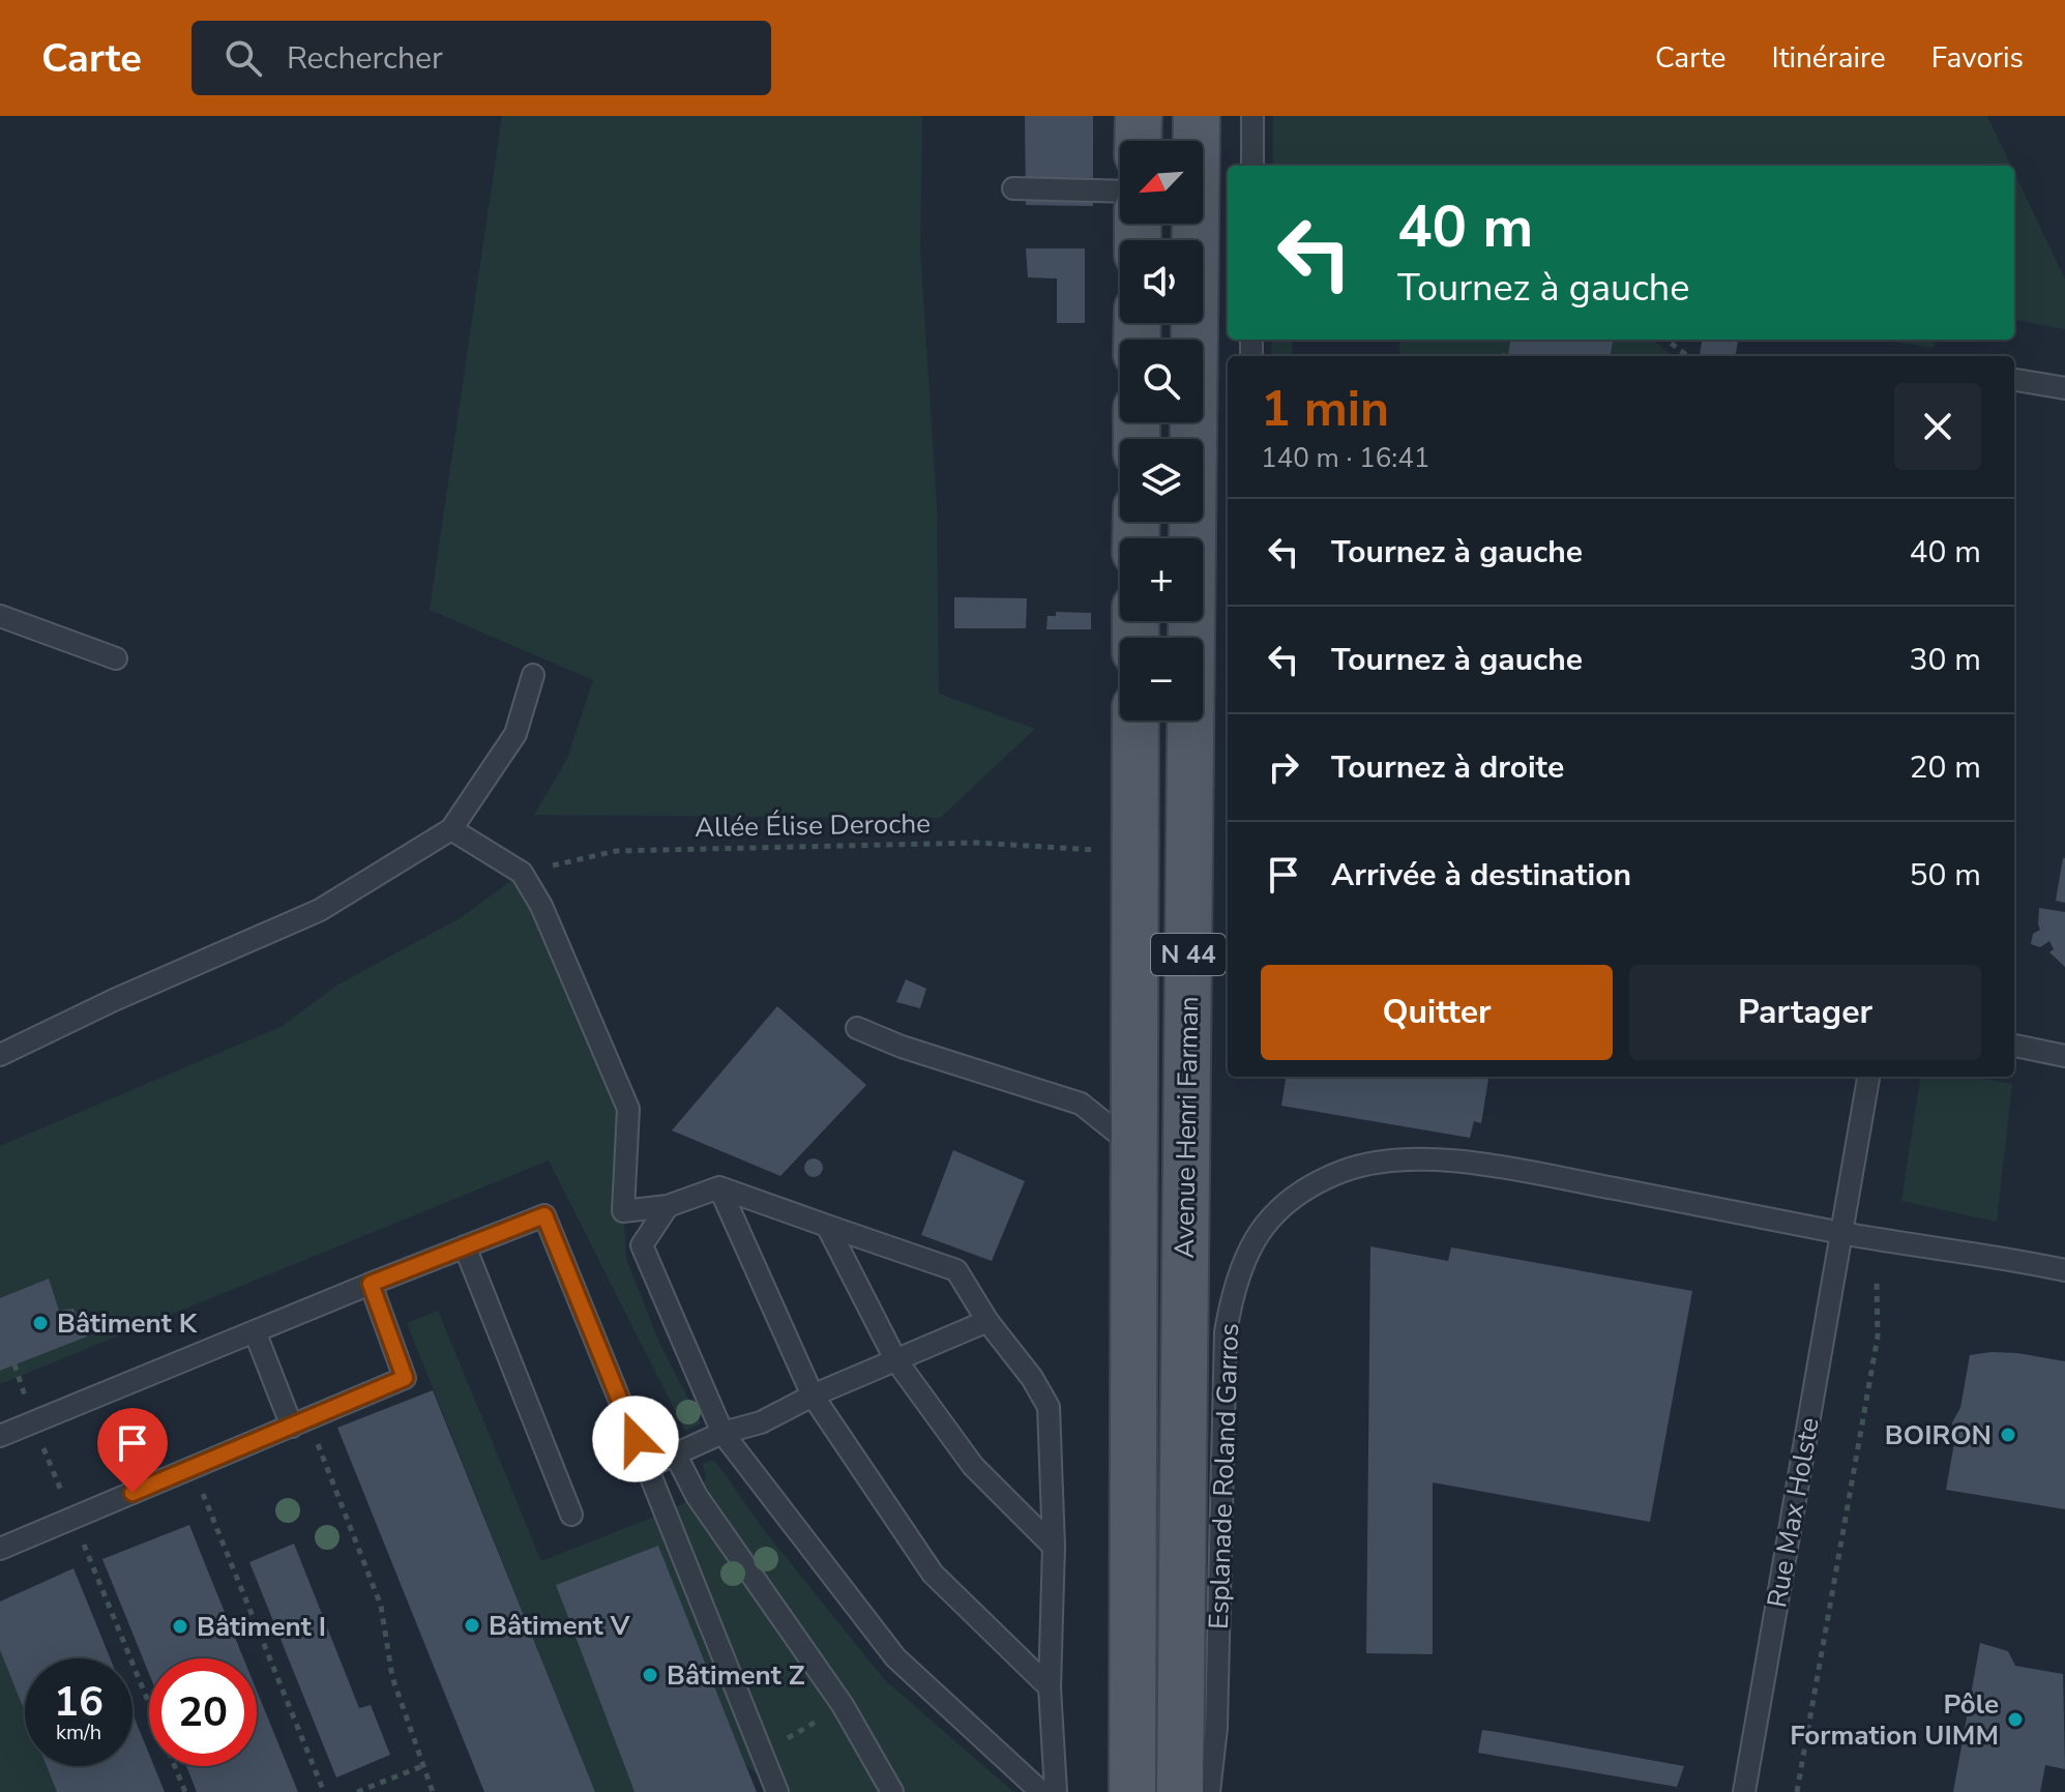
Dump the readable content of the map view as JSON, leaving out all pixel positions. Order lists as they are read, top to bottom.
{
  "streets": {
    "main road": ["N 44", "Avenue Henri Farman"],
    "lane": ["Esplanade Roland Garros", "Rue Max Holste"],
    "path": ["Allée Élise Deroche"]
  },
  "crossings": [
    ["Esplanade Roland Garros", "Rue Max Holste"]
  ],
  "places": [
    "Bâtiment K",
    "BOIRON",
    "Bâtiment V",
    "Bâtiment I",
    "Bâtiment Z",
    "Pôle Formation UIMM"
  ],
  "north": "bottom left",
  "page": {
    "header": "Carte",
    "search": "Rechercher",
    "nav": ["Carte", "Itinéraire", "Favoris"],
    "map_buttons": ["+", "−"],
    "turn": ["40 m", "Tournez à gauche"],
    "heading": ["1 min", "140 m · 16:41"],
    "list": [
      {
        "name": "Tournez à gauche",
        "value": "40 m"
      },
      {
        "name": "Tournez à gauche",
        "value": "30 m"
      },
      {
        "name": "Tournez à droite",
        "value": "20 m"
      },
      {
        "name": "Arrivée à destination",
        "value": "50 m"
      }
    ],
    "buttons": ["Quitter", "Partager"],
    "speed": "16 km/h",
    "limit": "20"
  }
}
